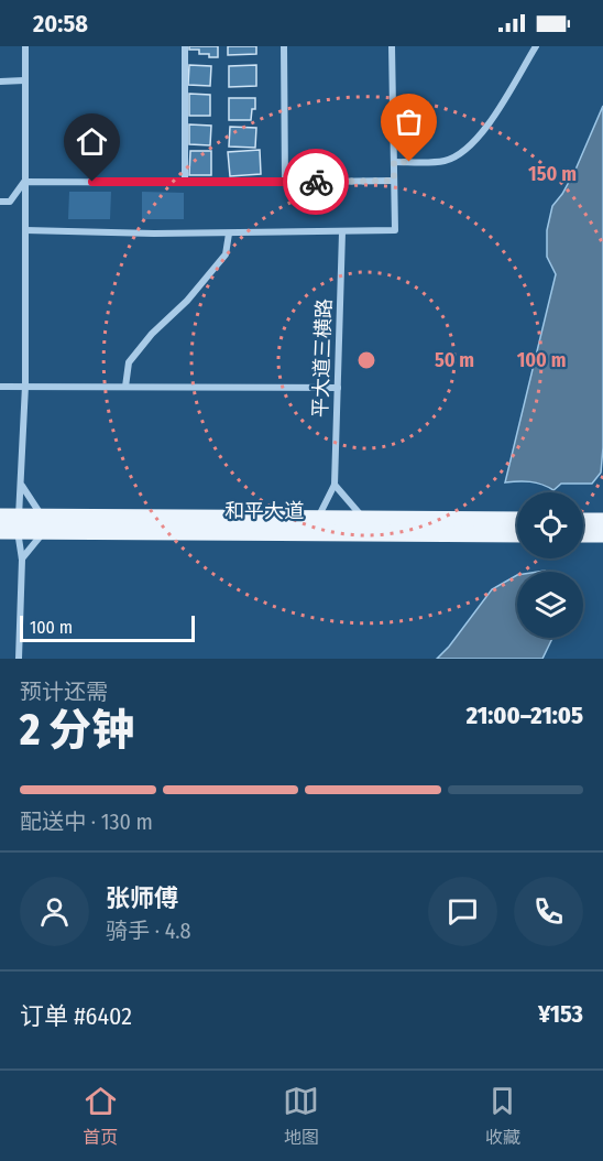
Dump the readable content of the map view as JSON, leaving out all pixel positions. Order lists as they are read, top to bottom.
{
  "streets": {
    "main road": ["和平大道"],
    "street": ["平大道三横路"]
  },
  "scale_bar": "100 m",
  "page": {
    "status": "20:58",
    "scale": "100 m",
    "heading": ["2 分钟", "预计还需", "21:00–21:05"],
    "panel": [
      "张师傅",
      "骑手 · 4.8",
      "订单 #6402",
      "¥153"
    ],
    "bar": "配送中 · 130 m",
    "tabs": ["首页", "地图", "收藏"]
  },
  "rings": ["150 m", "50 m", "100 m"]
}
